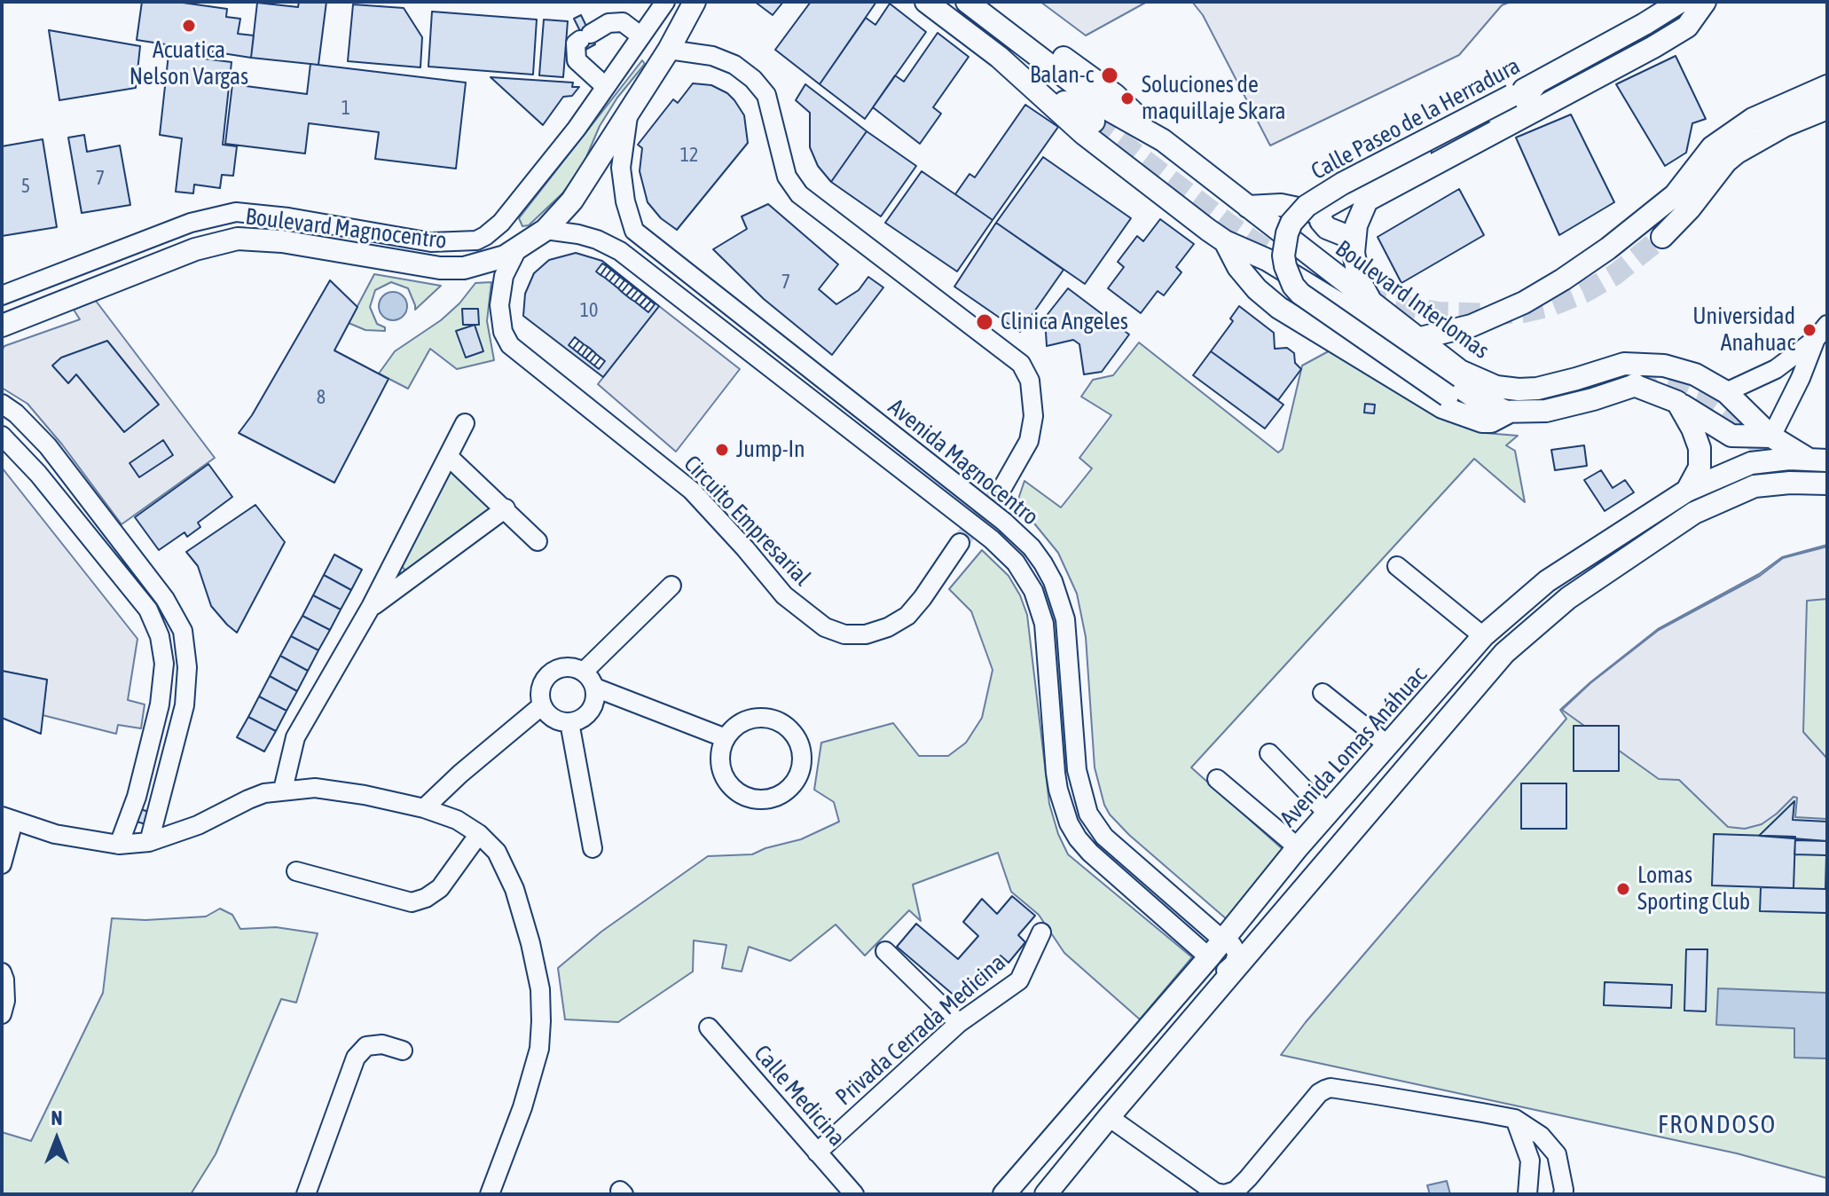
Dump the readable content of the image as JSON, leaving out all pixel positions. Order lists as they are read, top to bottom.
{
  "streets": {
    "main road": [
      "Calle Paseo de la Herradura",
      "Boulevard Magnocentro",
      "Boulevard Interlomas",
      "Avenida Lomas Anáhuac"
    ],
    "street": [
      "Avenida Magnocentro",
      "Circuito Empresarial",
      "Privada Cerrada Medicina",
      "Calle Medicina"
    ]
  },
  "crossings": [
    ["Calle Paseo de la Herradura", "Boulevard Interlomas"],
    ["Boulevard Magnocentro", "Avenida Magnocentro"],
    ["Boulevard Magnocentro", "Circuito Empresarial"],
    ["Boulevard Interlomas", "Avenida Lomas Anáhuac"],
    ["Avenida Magnocentro", "Avenida Lomas Anáhuac"],
    ["Privada Cerrada Medicina", "Calle Medicina"]
  ],
  "districts": ["FRONDOSO"],
  "places": [
    "Acuatica Nelson Vargas",
    "Balan-c",
    "Soluciones de maquillaje Skara",
    "Clinica Angeles",
    "Universidad Anahuac",
    "Jump-In",
    "Lomas Sporting Club"
  ],
  "house_numbers": [
    "1",
    "12",
    "7",
    "5",
    "7",
    "10",
    "8"
  ],
  "north": "top"
}
